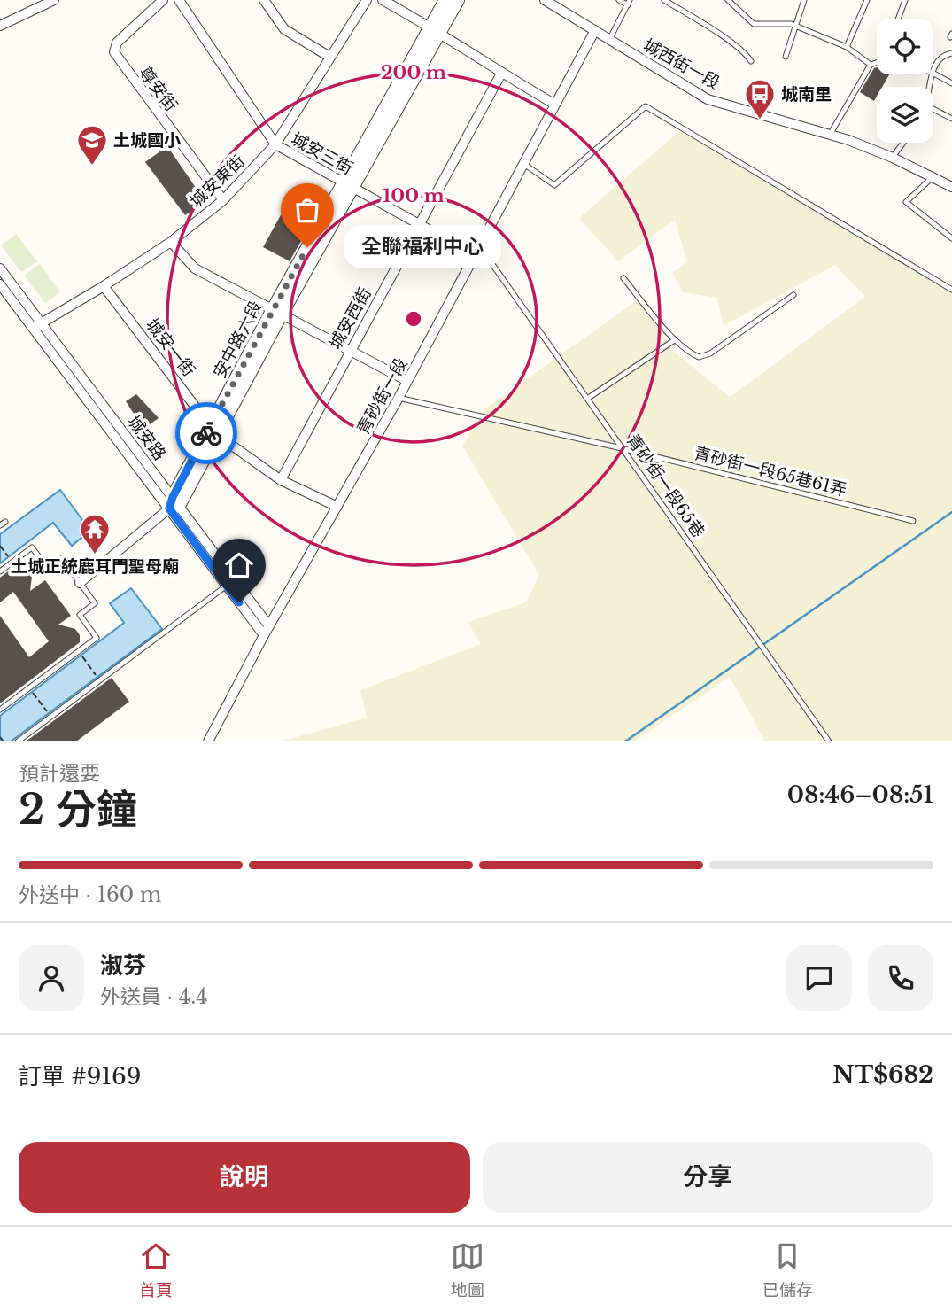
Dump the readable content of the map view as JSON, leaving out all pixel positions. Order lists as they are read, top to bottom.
{
  "streets": {
    "street": [
      "城西街一段",
      "尊安街",
      "城安三街",
      "城安東街",
      "城安西街",
      "安中路六段",
      "城安一街",
      "青砂街一段",
      "城安路"
    ],
    "lane": ["青砂街一段65巷61弄", "青砂街一段65巷"]
  },
  "crossings": [
    ["城西街一段", "青砂街一段"],
    ["尊安街", "城安東街"],
    ["城安三街", "城安東街"],
    ["城安三街", "城安西街"],
    ["城安三街", "安中路六段"],
    ["城安三街", "青砂街一段"],
    ["城安東街", "城安一街"],
    ["城安東街", "城安路"],
    ["城安西街", "城安一街"],
    ["安中路六段", "城安一街"],
    ["安中路六段", "城安路"],
    ["城安一街", "青砂街一段"],
    ["青砂街一段", "城安路"],
    ["青砂街一段", "青砂街一段65巷61弄"],
    ["青砂街一段", "青砂街一段65巷"],
    ["青砂街一段65巷61弄", "青砂街一段65巷"]
  ],
  "places": {
    "bus stop": ["城南里"],
    "school or university": ["土城國小"],
    "other": ["全聯福利中心"],
    "temple": ["土城正統鹿耳門聖母廟"]
  },
  "page": {
    "bubble": "全聯福利中心",
    "heading": ["2 分鐘", "預計還要", "08:46–08:51"],
    "panel": [
      "淑芬",
      "外送員 · 4.4",
      "訂單 #9169",
      "NT$682"
    ],
    "bar": "外送中 · 160 m",
    "buttons": ["說明", "分享"],
    "tabs": ["首頁", "地圖", "已儲存"]
  },
  "rings": ["200 m", "100 m"]
}
